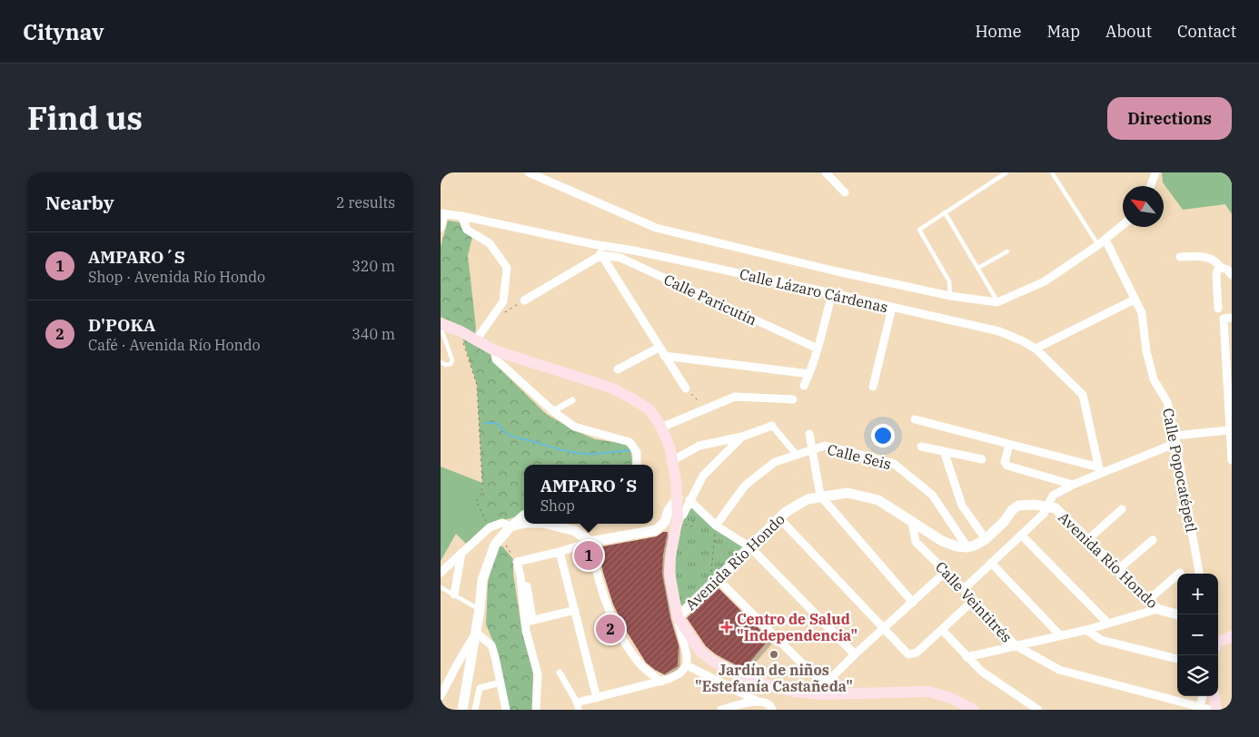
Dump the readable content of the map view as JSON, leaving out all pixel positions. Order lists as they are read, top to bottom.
{
  "streets": {
    "street": [
      "Calle Lázaro Cárdenas",
      "Calle Paricutín",
      "Calle Seis",
      "Calle Popocatépetl",
      "Avenida Río Hondo",
      "Calle Veintitrés"
    ]
  },
  "crossings": [
    ["Calle Seis", "Avenida Río Hondo"],
    ["Avenida Río Hondo", "Calle Veintitrés"]
  ],
  "places": {
    "health": ["Centro de Salud \"Independencia\""],
    "other": ["Jardín de niños \"Estefanía Castañeda\""]
  },
  "north": "top left",
  "page": {
    "header": "Citynav",
    "nav": [
      "Home",
      "Map",
      "About",
      "Contact"
    ],
    "title": "Find us",
    "buttons": "Directions",
    "heading": ["Nearby", "2 results"],
    "list": [
      {
        "mark": "1",
        "name": "AMPARO´S",
        "note": "Shop · Avenida Río Hondo",
        "value": "320 m"
      },
      {
        "mark": "2",
        "name": "D'POKA",
        "note": "Café · Avenida Río Hondo",
        "value": "340 m"
      }
    ],
    "popup": ["AMPARO´S", "Shop"],
    "pins": ["1", "2"],
    "map_buttons": ["+", "−"]
  }
}
